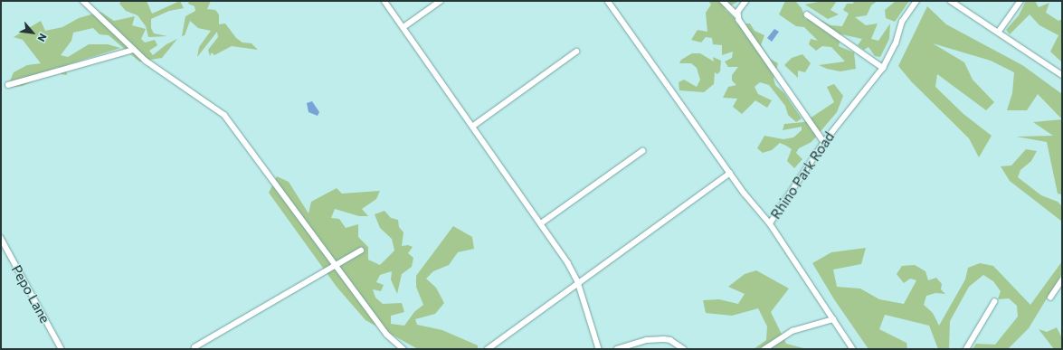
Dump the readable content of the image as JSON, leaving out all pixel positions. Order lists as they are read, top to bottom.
{
  "streets": {
    "street": ["Rhino Park Road", "Pepo Lane"]
  },
  "north": "bottom right"
}
